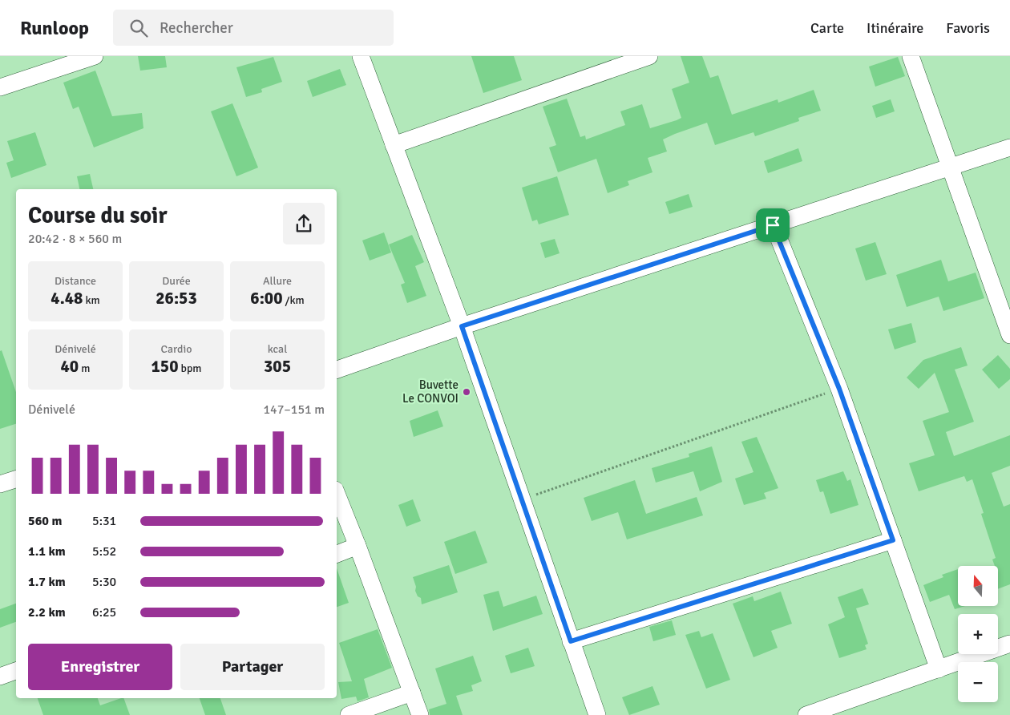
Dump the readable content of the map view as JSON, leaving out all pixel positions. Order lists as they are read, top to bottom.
{
  "places": ["Buvette Le CONVOI"],
  "north": "top",
  "page": {
    "header": "Runloop",
    "search": "Rechercher",
    "nav": ["Carte", "Itinéraire", "Favoris"],
    "heading": ["Course du soir", "20:42 · 8 × 560 m"],
    "stats": [
      ["Distance", "4.48 km"],
      ["Durée", "26:53"],
      ["Allure", "6:00 /km"],
      ["Dénivelé", "40 m"],
      ["Cardio", "150 bpm"],
      ["kcal", "305"]
    ],
    "chart": ["Dénivelé", "147–151 m"],
    "list": [
      {
        "name": "560 m",
        "note": "5:31"
      },
      {
        "name": "1.1 km",
        "note": "5:52"
      },
      {
        "name": "1.7 km",
        "note": "5:30"
      },
      {
        "name": "2.2 km",
        "note": "6:25"
      }
    ],
    "map_buttons": ["+", "−"],
    "buttons": ["Enregistrer", "Partager"]
  }
}
